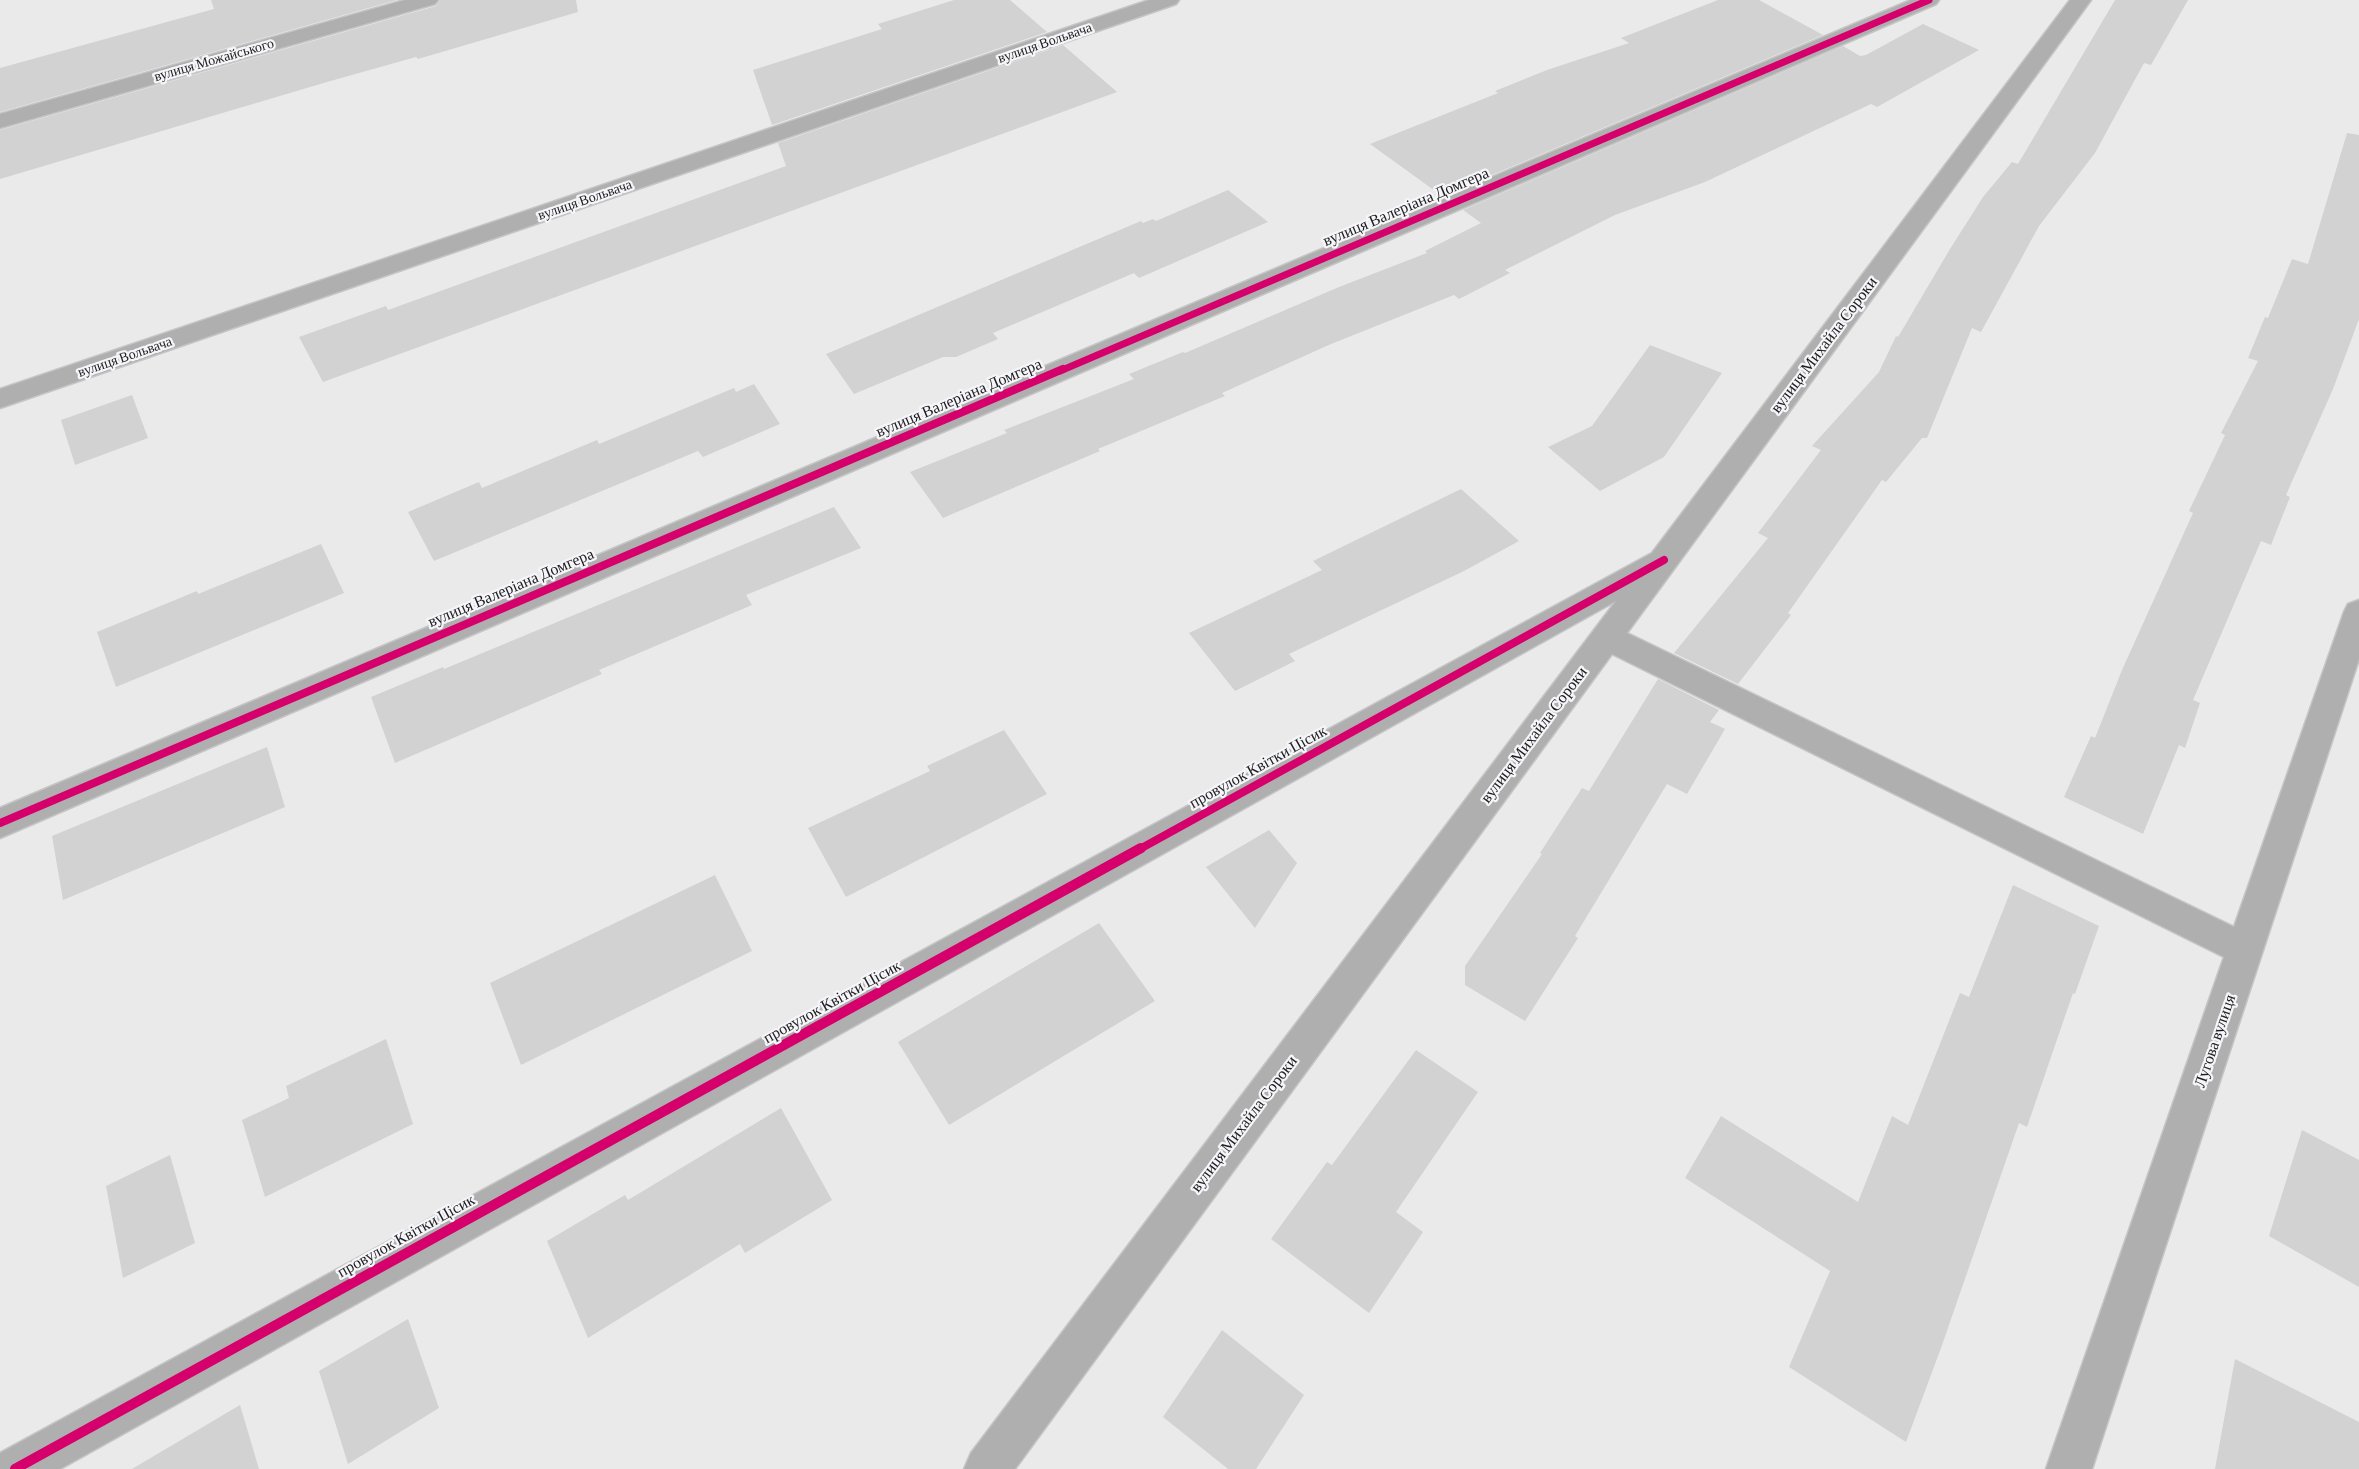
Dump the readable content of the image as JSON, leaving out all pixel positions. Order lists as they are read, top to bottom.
{
  "streets": {
    "street": [
      "вулиця Вольвача",
      "вулиця Можайського",
      "вулиця Валеріана Домгера",
      "вулиця Михайла Сороки",
      "провулок Квітки Цісик",
      "Лугова вулиця"
    ]
  },
  "crossings": [
    ["вулиця Михайла Сороки", "провулок Квітки Цісик"]
  ]
}
